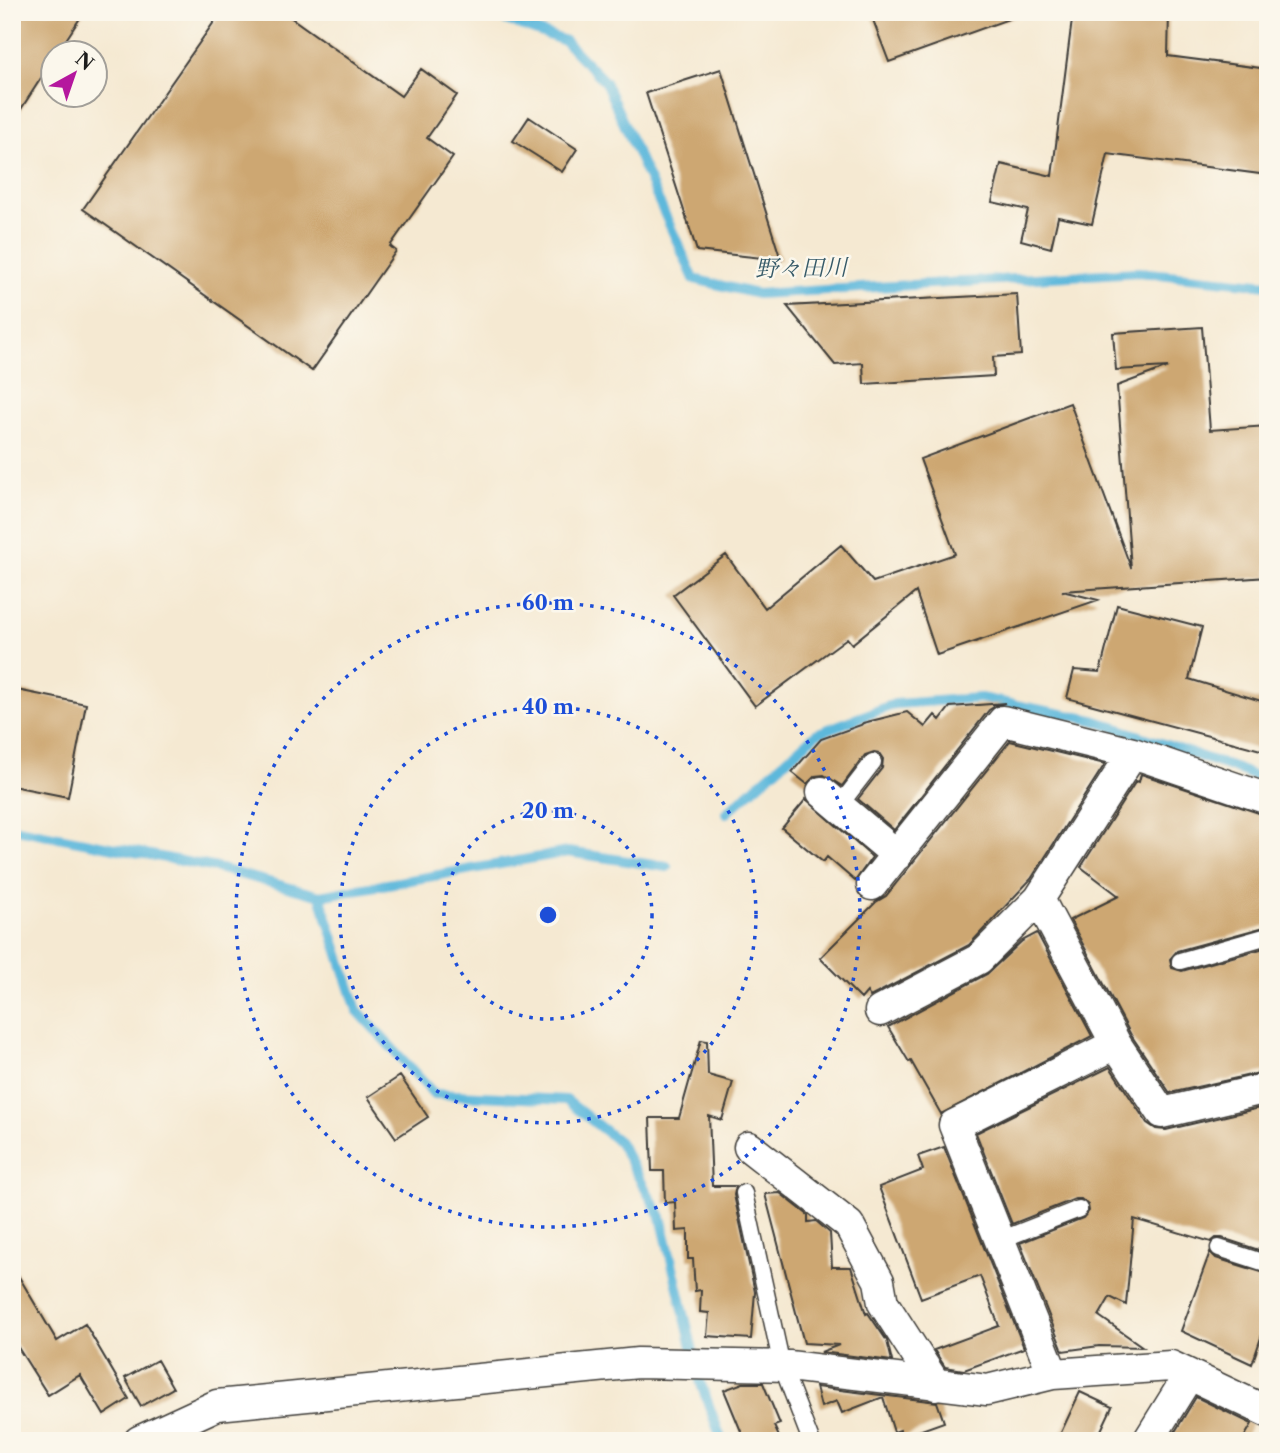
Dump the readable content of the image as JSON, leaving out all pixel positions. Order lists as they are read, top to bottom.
{
  "water": ["野々田川"],
  "north": "top right",
  "rings": ["60 m", "40 m", "20 m"]
}
